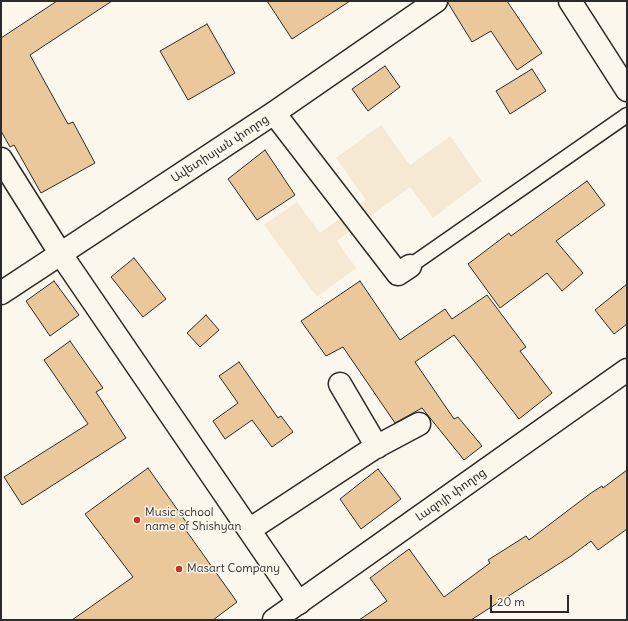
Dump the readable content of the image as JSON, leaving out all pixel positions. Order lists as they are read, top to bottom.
{
  "streets": {
    "street": ["Ավետիսյան փողոց", "Լազոյի փողոց"]
  },
  "places": ["Music school name of Shishyan", "Masart Company"],
  "scale_bar": "20 m"
}
